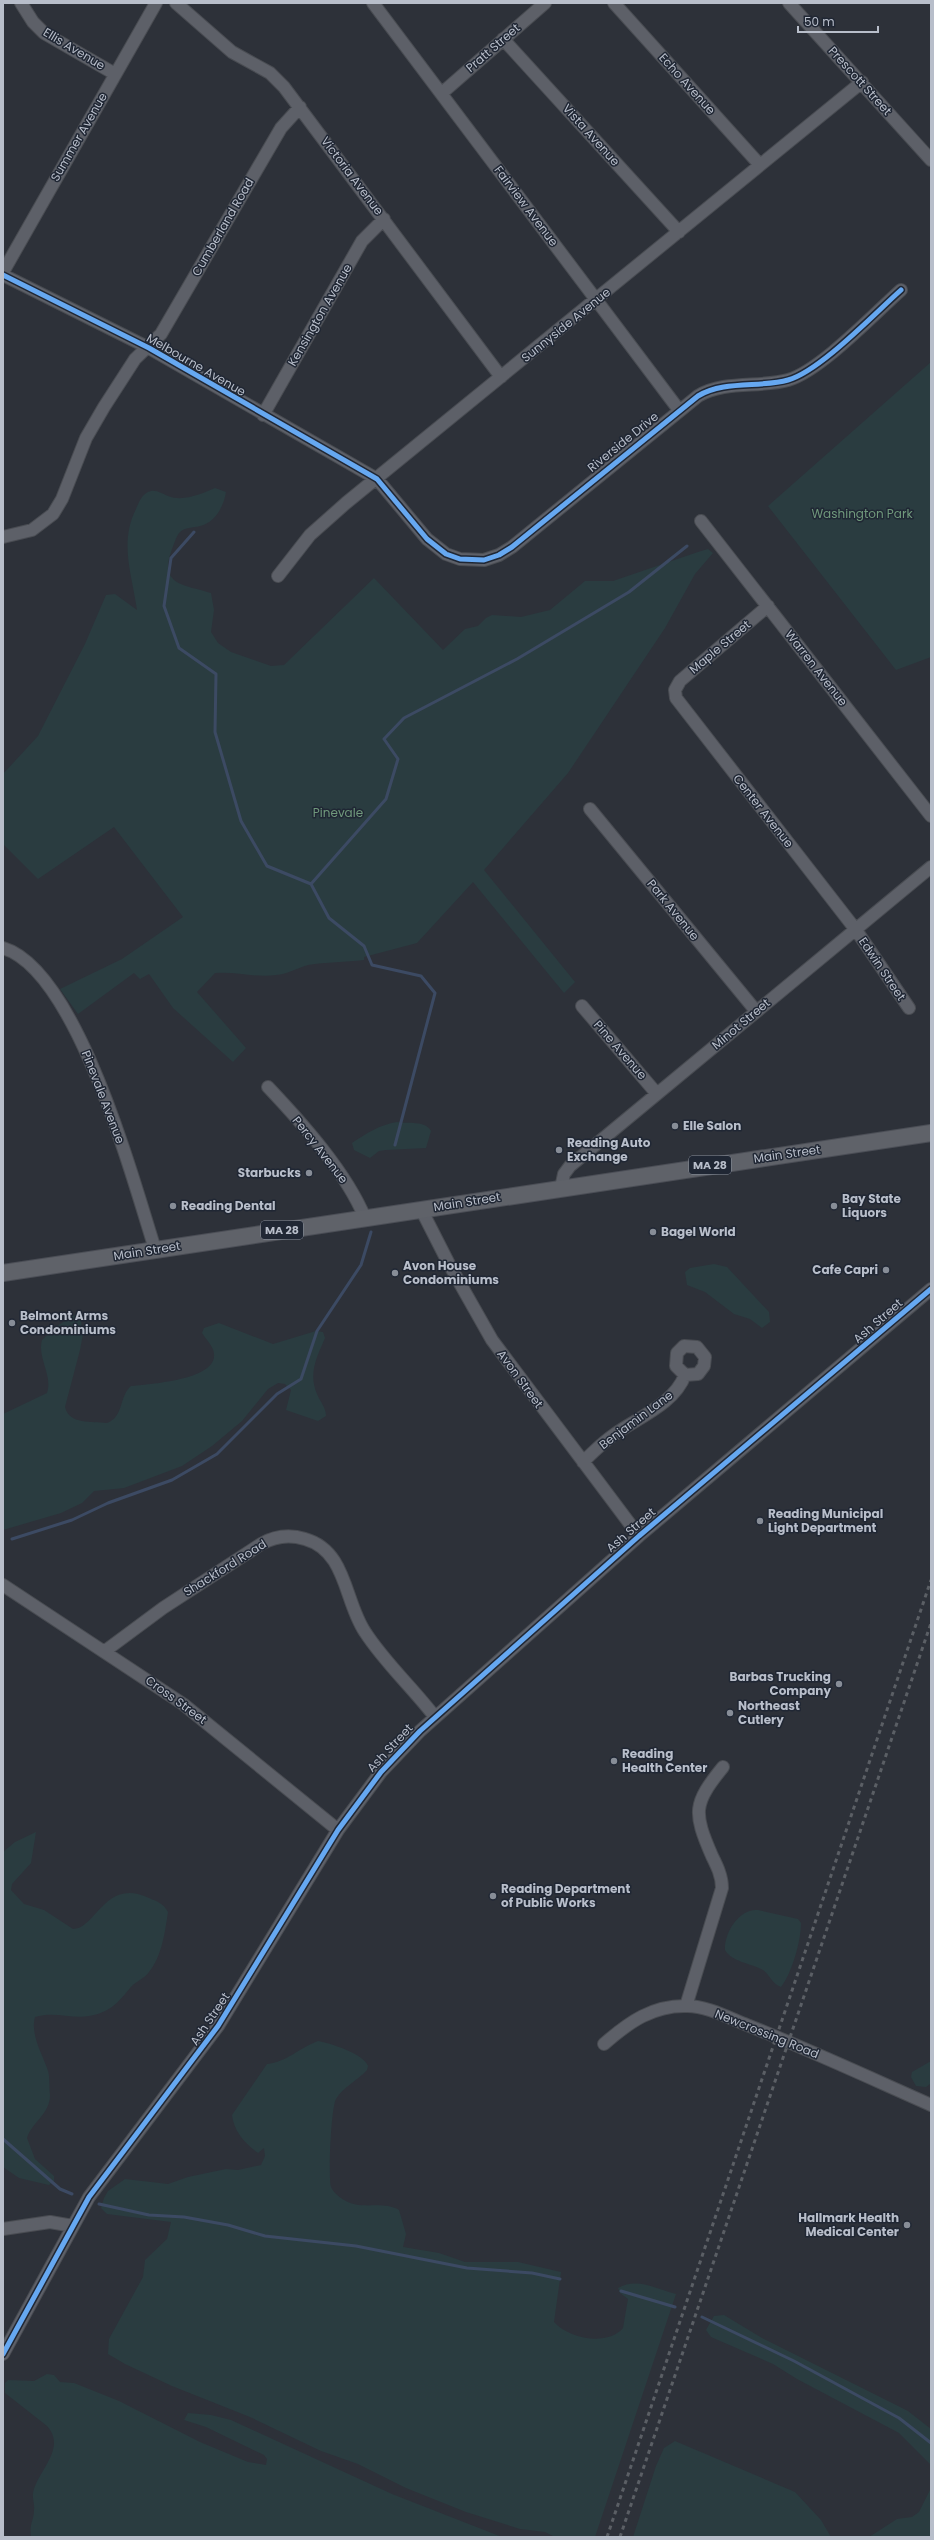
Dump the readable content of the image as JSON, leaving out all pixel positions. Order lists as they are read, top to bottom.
{
  "streets": {
    "main road": ["Main Street", "MA 28"],
    "street": [
      "Pratt Street",
      "Ellis Avenue",
      "Prescott Street",
      "Echo Avenue",
      "Vista Avenue",
      "Summer Avenue",
      "Victoria Avenue",
      "Fairview Avenue",
      "Cumberland Road",
      "Kensington Avenue",
      "Sunnyside Avenue",
      "Melbourne Avenue",
      "Riverside Drive",
      "Maple Street",
      "Warren Avenue",
      "Center Avenue",
      "Park Avenue",
      "Edwin Street",
      "Minot Street",
      "Pine Avenue",
      "Pinevale Avenue",
      "Percy Avenue",
      "Ash Street",
      "Avon Street",
      "Benjamin Lane",
      "Shackford Road",
      "Cross Street",
      "Newcrossing Road"
    ]
  },
  "crossings": [
    ["Pratt Street", "Vista Avenue"],
    ["Pratt Street", "Fairview Avenue"],
    ["Ellis Avenue", "Summer Avenue"],
    ["Prescott Street", "Sunnyside Avenue"],
    ["Echo Avenue", "Sunnyside Avenue"],
    ["Vista Avenue", "Sunnyside Avenue"],
    ["Victoria Avenue", "Cumberland Road"],
    ["Victoria Avenue", "Kensington Avenue"],
    ["Victoria Avenue", "Sunnyside Avenue"],
    ["Fairview Avenue", "Sunnyside Avenue"],
    ["Fairview Avenue", "Riverside Drive"],
    ["Cumberland Road", "Melbourne Avenue"],
    ["Kensington Avenue", "Melbourne Avenue"],
    ["Sunnyside Avenue", "Melbourne Avenue"],
    ["Sunnyside Avenue", "Riverside Drive"],
    ["Melbourne Avenue", "Riverside Drive"],
    ["Maple Street", "Warren Avenue"],
    ["Maple Street", "Center Avenue"],
    ["Center Avenue", "Edwin Street"],
    ["Center Avenue", "Minot Street"],
    ["Park Avenue", "Minot Street"],
    ["Edwin Street", "Minot Street"],
    ["Minot Street", "Pine Avenue"],
    ["Minot Street", "Main Street"],
    ["Pinevale Avenue", "Main Street"],
    ["Percy Avenue", "Main Street"],
    ["Main Street", "Avon Street"],
    ["Ash Street", "Avon Street"],
    ["Ash Street", "Shackford Road"],
    ["Ash Street", "Cross Street"],
    ["Avon Street", "Benjamin Lane"],
    ["Shackford Road", "Cross Street"]
  ],
  "parks": ["Washington Park", "Pinevale"],
  "places": [
    "Elle Salon",
    "Reading Auto Exchange",
    "Starbucks",
    "Reading Dental",
    "Bay State Liquors",
    "Bagel World",
    "Cafe Capri",
    "Avon House Condominiums",
    "Belmont Arms Condominiums",
    "Reading Municipal Light Department",
    "Barbas Trucking Company",
    "Northeast Cutlery",
    "Reading Health Center",
    "Reading Department of Public Works",
    "Hallmark Health Medical Center"
  ],
  "scale_bar": "50 m"
}
